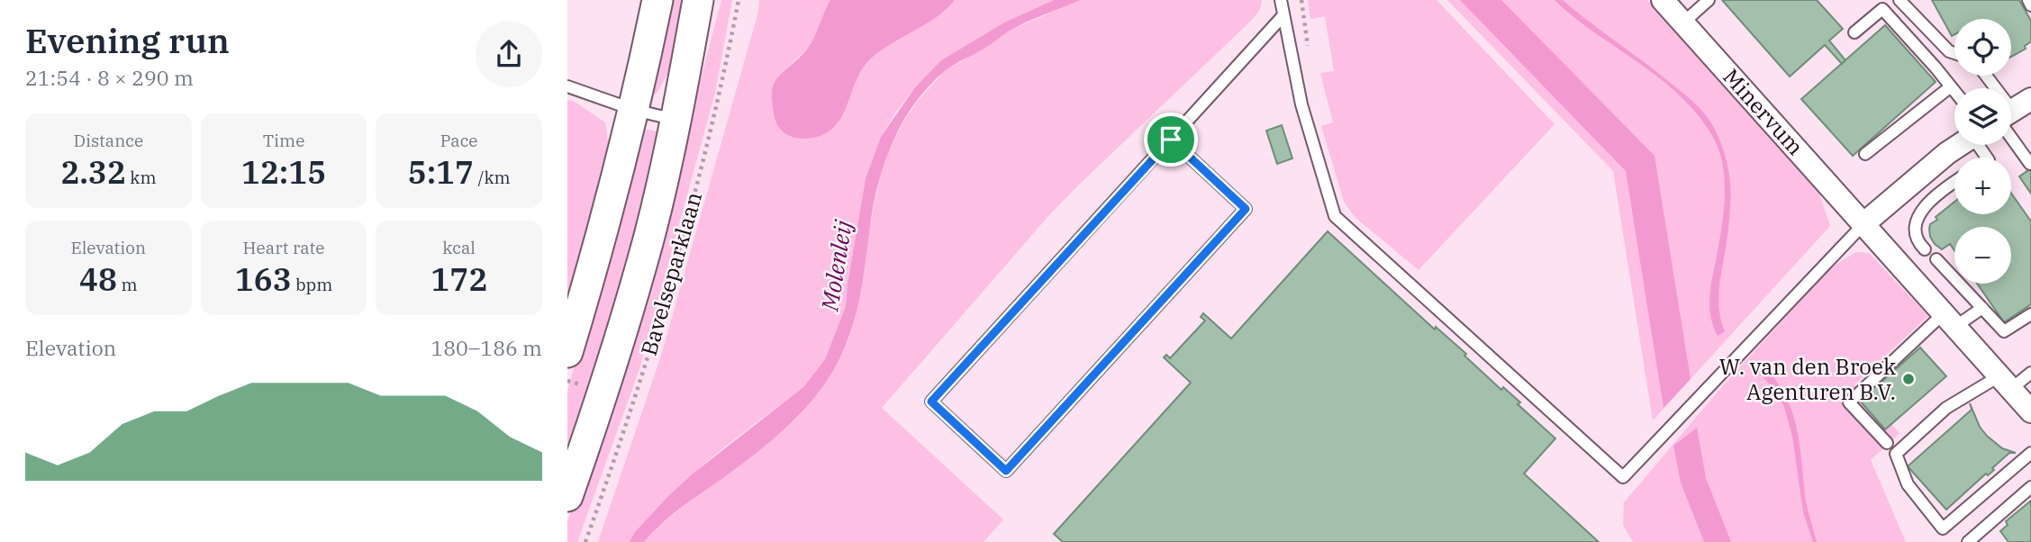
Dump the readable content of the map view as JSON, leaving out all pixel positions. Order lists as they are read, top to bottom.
{
  "streets": {
    "street": ["Minervum", "Bavelseparklaan"]
  },
  "water": ["Molenleij"],
  "places": ["W. van den Broek Agenturen B.V."],
  "page": {
    "heading": ["Evening run", "21:54 · 8 × 290 m"],
    "map_buttons": ["+", "−"],
    "stats": [
      ["Distance", "2.32 km"],
      ["Time", "12:15"],
      ["Pace", "5:17 /km"],
      ["Elevation", "48 m"],
      ["Heart rate", "163 bpm"],
      ["kcal", "172"]
    ],
    "chart": ["Elevation", "180–186 m"]
  }
}
